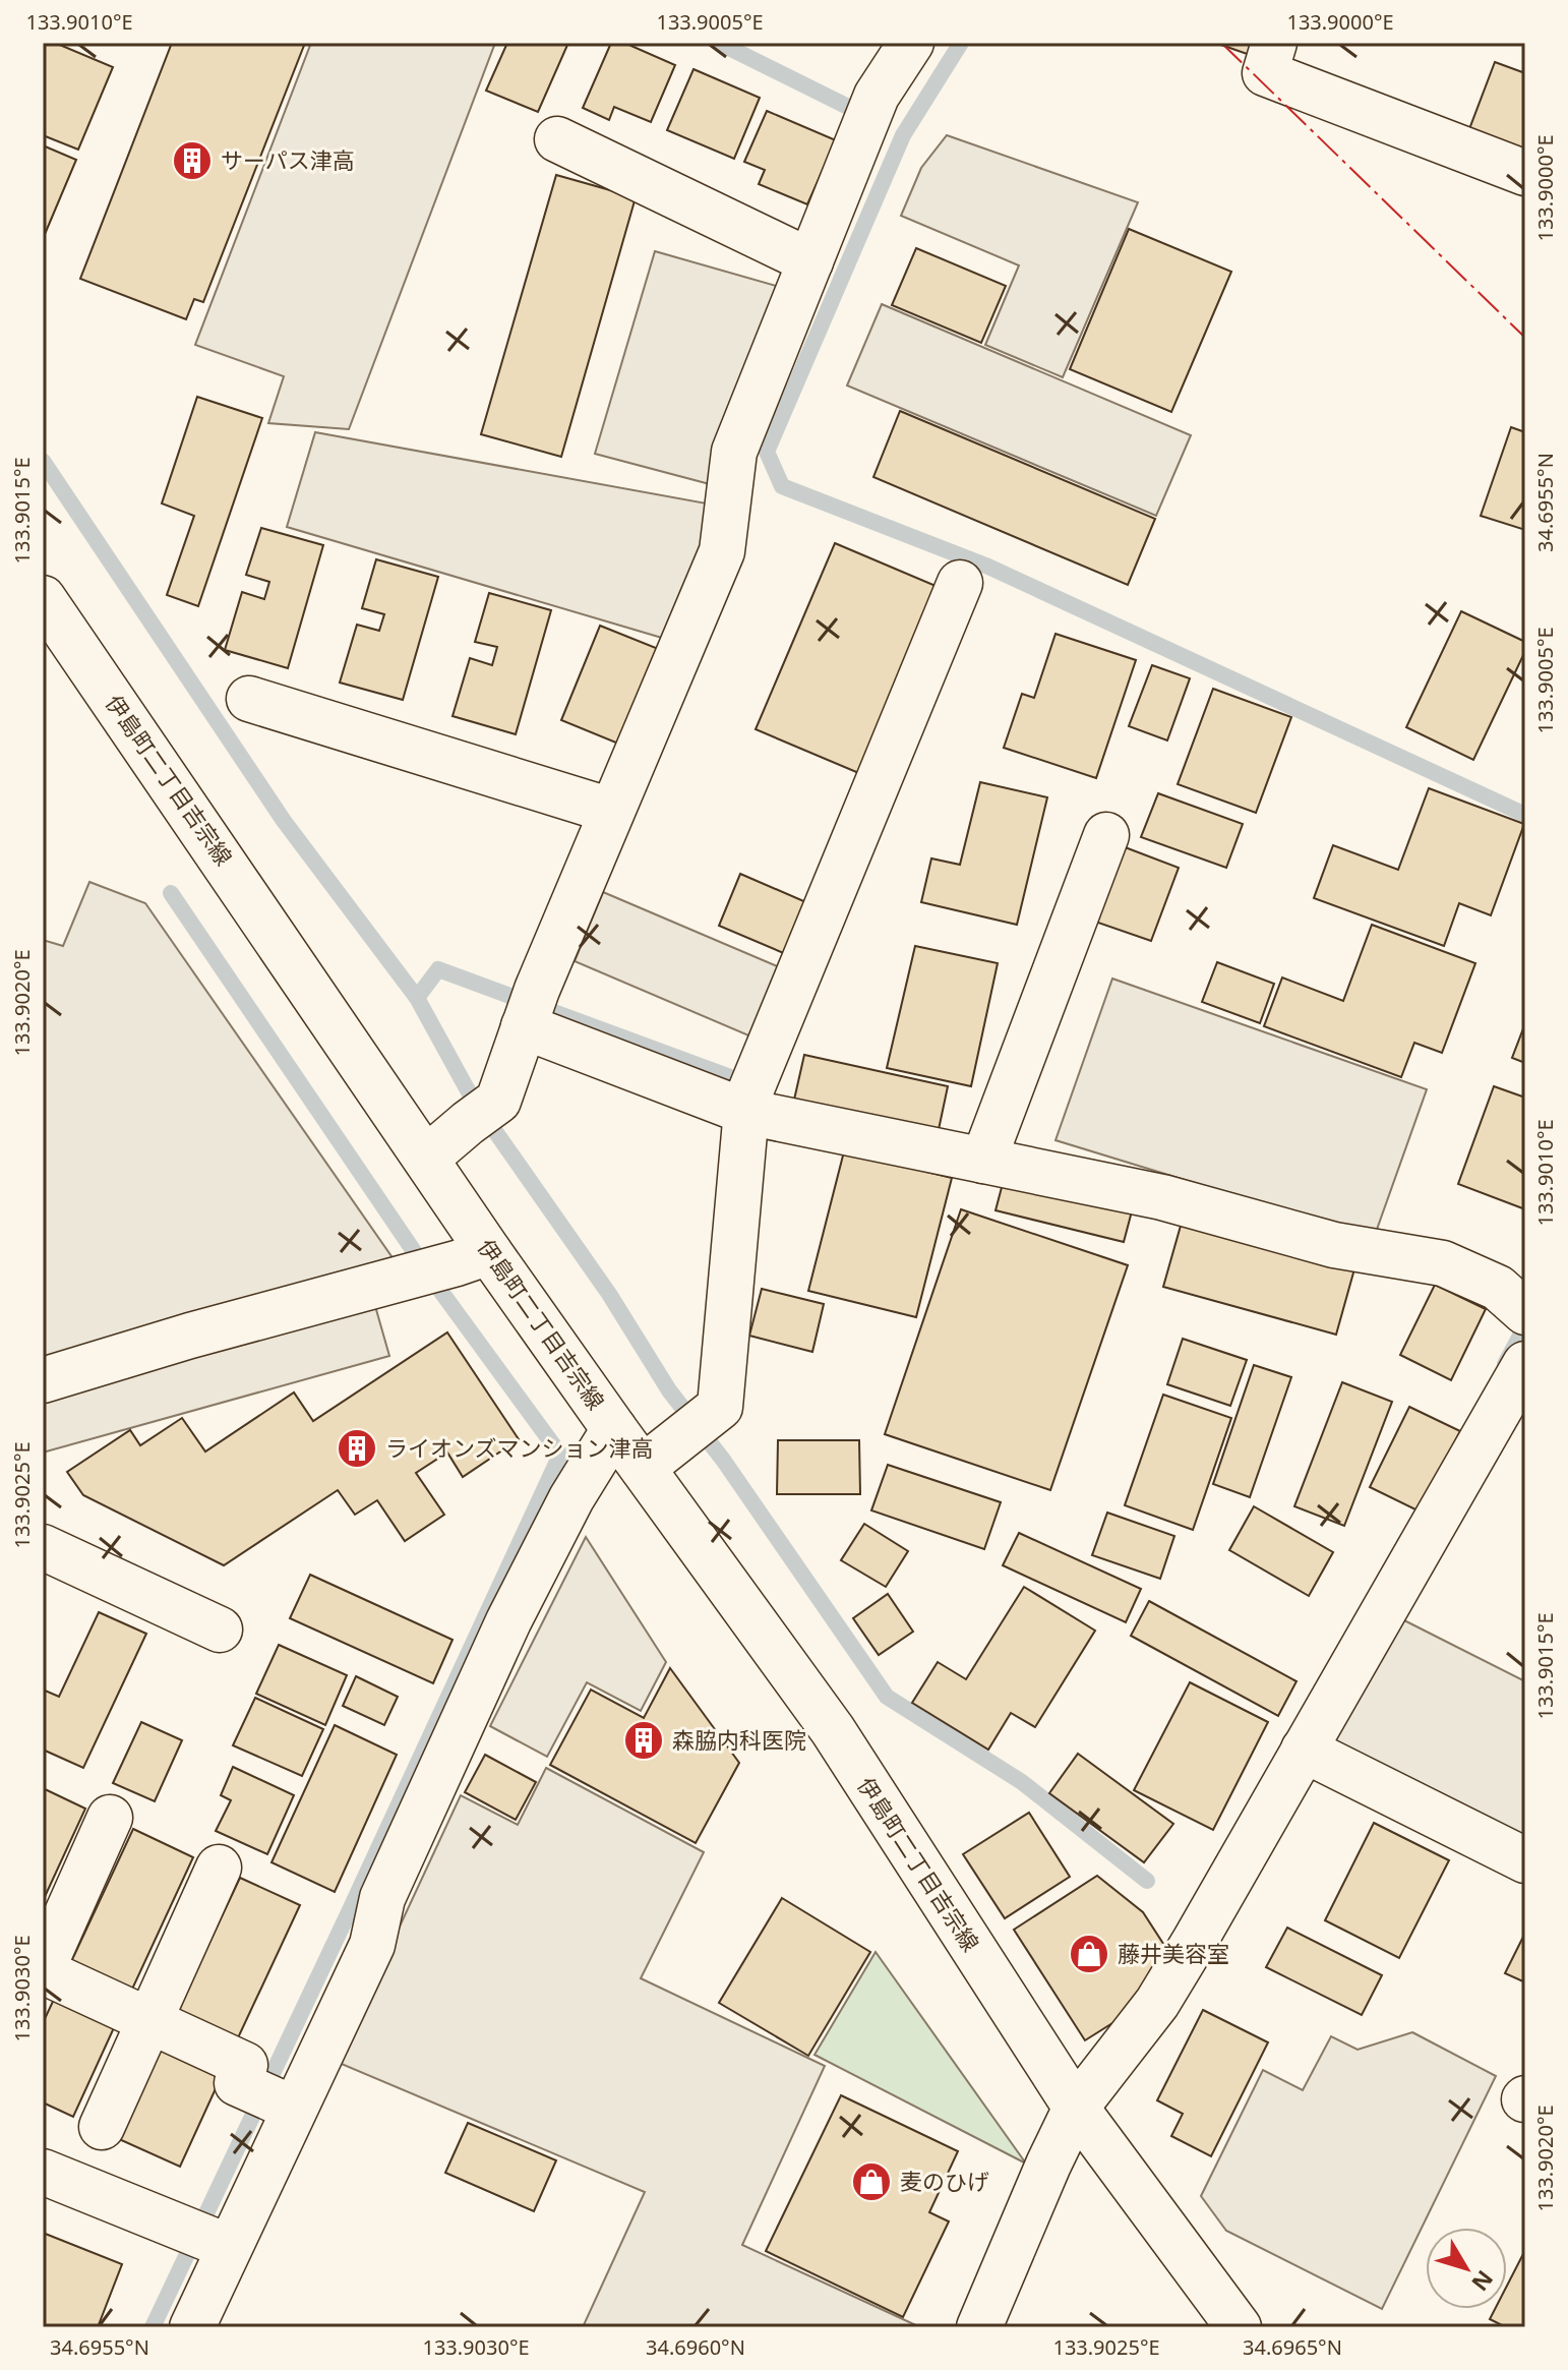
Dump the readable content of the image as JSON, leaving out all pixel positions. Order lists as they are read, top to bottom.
{
  "streets": {
    "street": ["伊島町二丁目吉宗線"]
  },
  "places": {
    "building": ["サーパス津高", "ライオンズマンション津高", "森脇内科医院"],
    "shop": ["藤井美容室", "麦のひげ"]
  },
  "north": "bottom right",
  "coordinates": [
    "133.9010°E",
    "133.9005°E",
    "133.9000°E",
    "34.6955°N",
    "133.9015°E",
    "133.9020°E",
    "133.9025°E",
    "133.9030°E",
    "34.6960°N",
    "34.6965°N"
  ]
}
